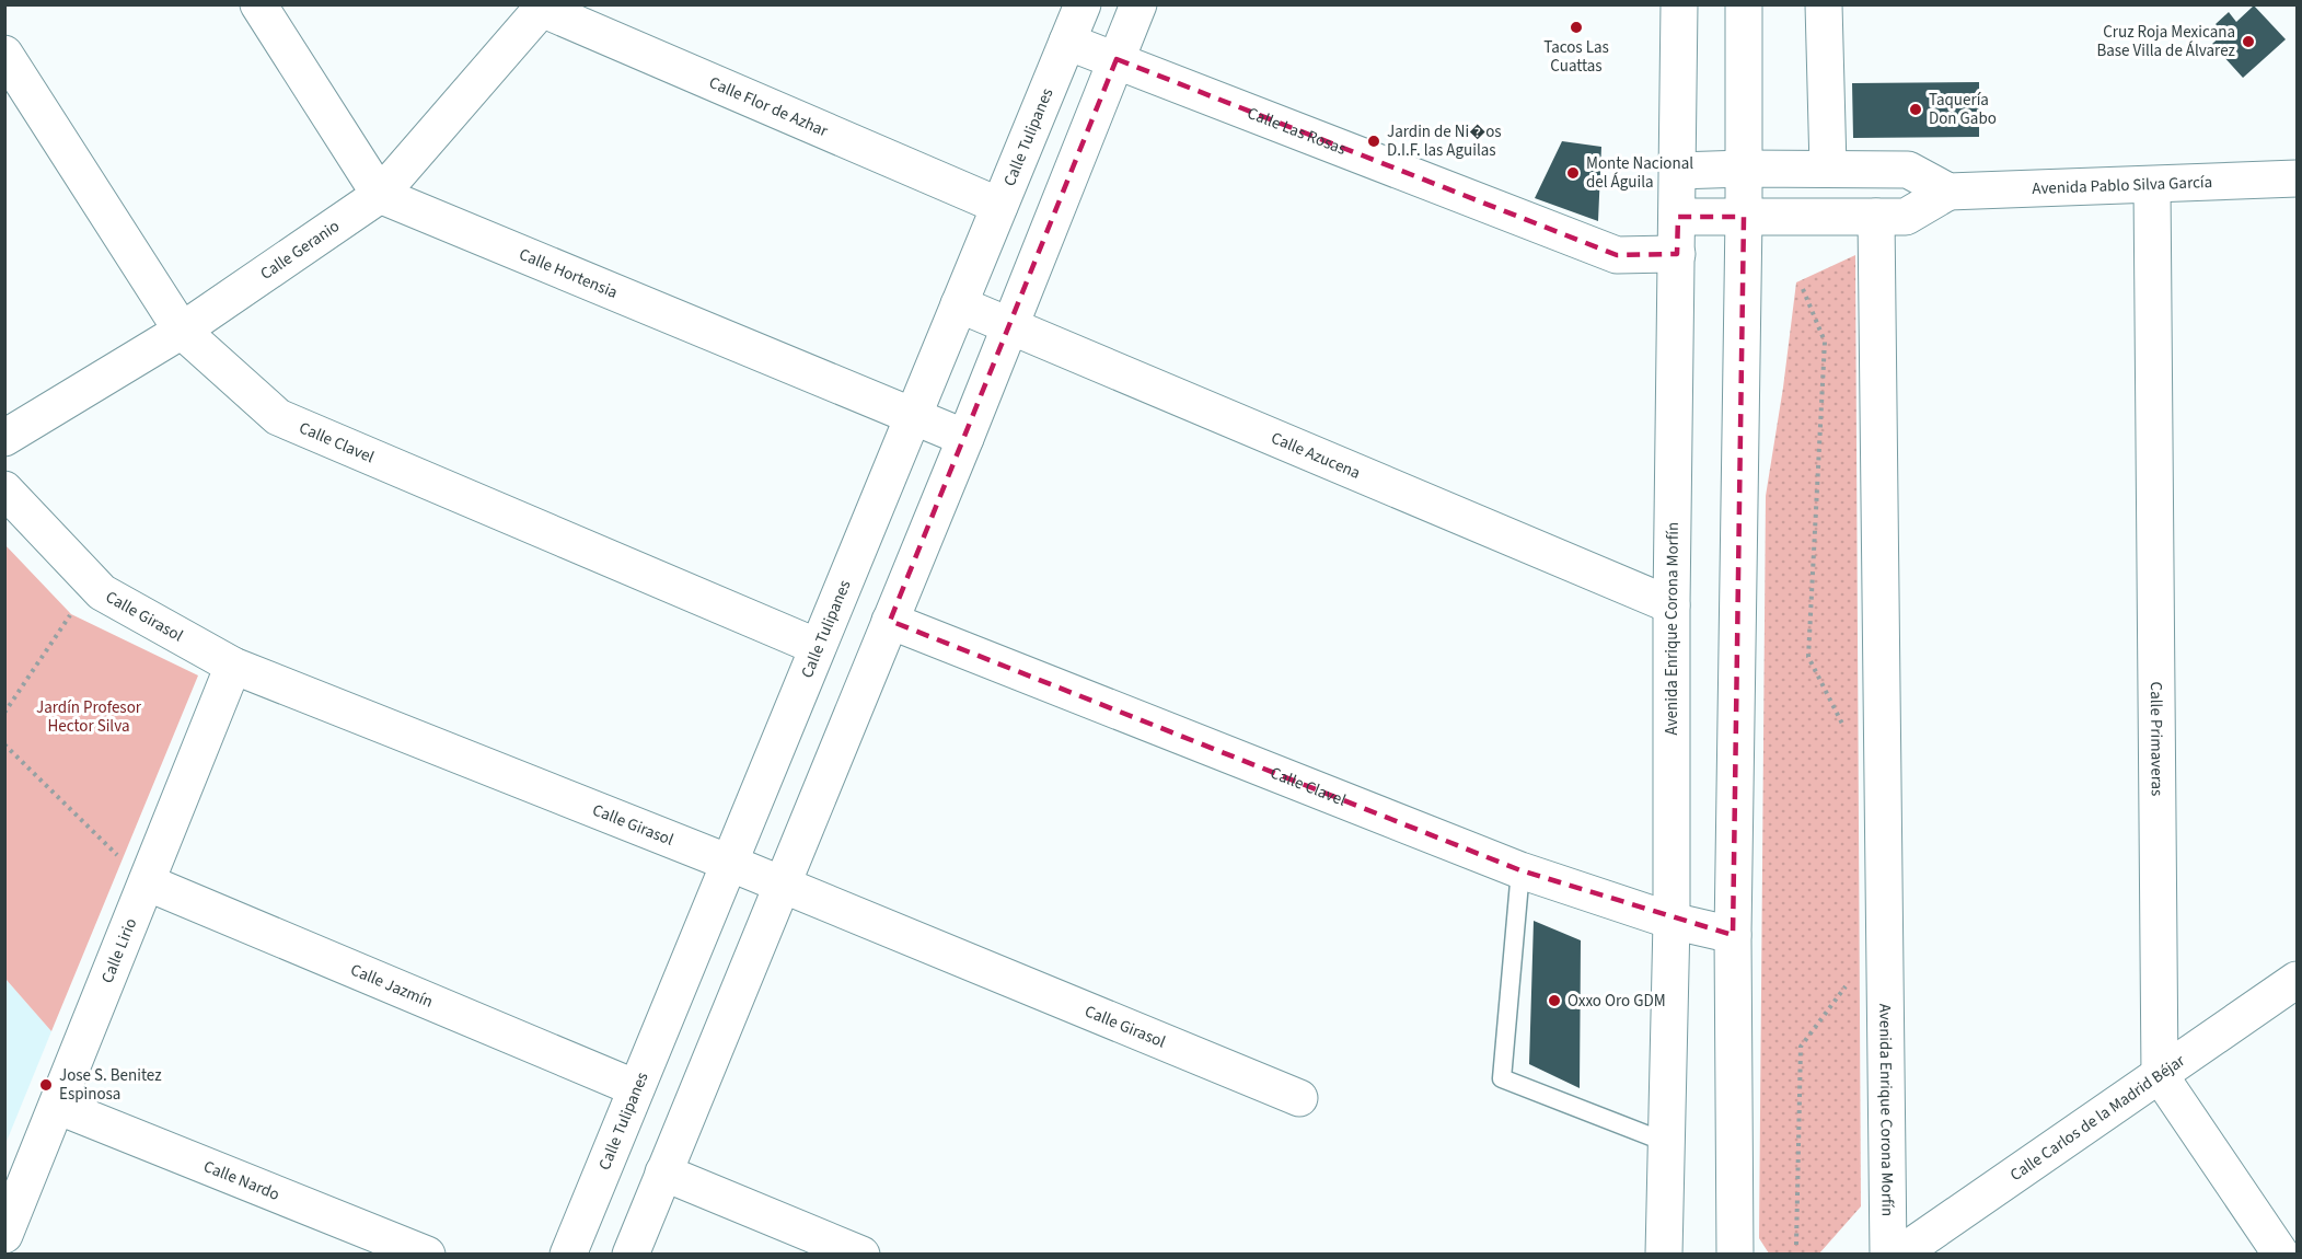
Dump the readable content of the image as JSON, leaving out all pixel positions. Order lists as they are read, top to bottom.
{
  "streets": {
    "street": [
      "Calle Flor de Azhar",
      "Calle Las Rosas",
      "Calle Tulipanes",
      "Avenida Pablo Silva García",
      "Calle Geranio",
      "Calle Hortensia",
      "Calle Clavel",
      "Calle Azucena",
      "Calle Girasol",
      "Avenida Enrique Corona Morfín",
      "Calle Primaveras",
      "Calle Lirio",
      "Calle Jazmín",
      "Calle Carlos de la Madrid Béjar",
      "Calle Nardo"
    ]
  },
  "crossings": [
    ["Calle Flor de Azhar", "Calle Tulipanes"],
    ["Calle Flor de Azhar", "Calle Geranio"],
    ["Calle Las Rosas", "Calle Tulipanes"],
    ["Calle Las Rosas", "Avenida Enrique Corona Morfín"],
    ["Calle Tulipanes", "Calle Hortensia"],
    ["Calle Tulipanes", "Calle Clavel"],
    ["Calle Tulipanes", "Calle Azucena"],
    ["Calle Tulipanes", "Calle Girasol"],
    ["Calle Tulipanes", "Calle Jazmín"],
    ["Avenida Pablo Silva García", "Avenida Enrique Corona Morfín"],
    ["Avenida Pablo Silva García", "Calle Primaveras"],
    ["Calle Geranio", "Calle Hortensia"],
    ["Calle Geranio", "Calle Clavel"],
    ["Calle Clavel", "Avenida Enrique Corona Morfín"],
    ["Calle Azucena", "Avenida Enrique Corona Morfín"],
    ["Calle Girasol", "Calle Lirio"],
    ["Calle Primaveras", "Calle Carlos de la Madrid Béjar"],
    ["Calle Lirio", "Calle Jazmín"],
    ["Calle Lirio", "Calle Nardo"]
  ],
  "parks": ["Jardín Profesor Hector Silva"],
  "places": [
    "Tacos Las Cuattas",
    "Cruz Roja Mexicana Base Villa de Álvarez",
    "Taquería Don Gabo",
    "Jardin de Ni�os D.I.F. las Aguilas",
    "Monte Nacional del Águila",
    "Oxxo Oro GDM",
    "Jose S. Benitez Espinosa"
  ]
}
